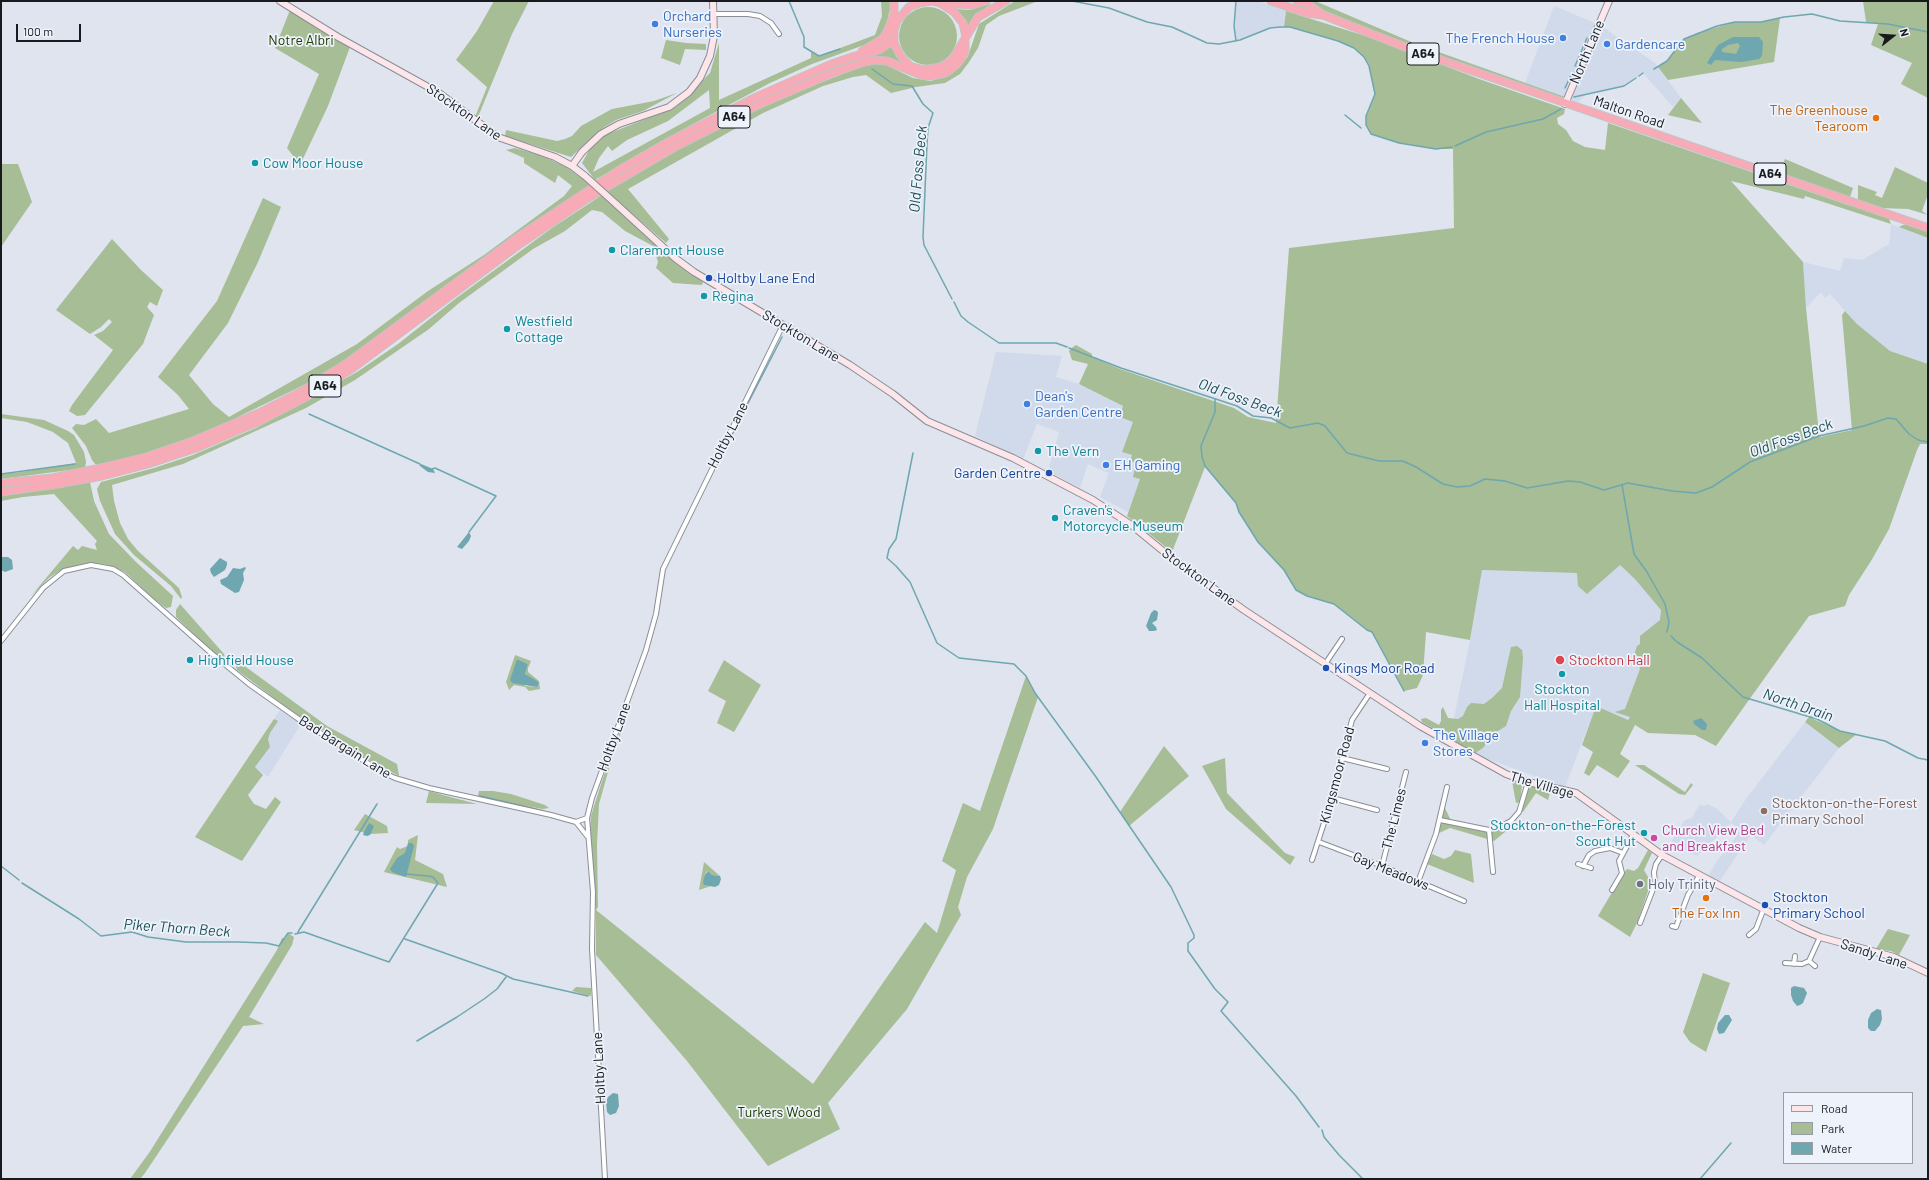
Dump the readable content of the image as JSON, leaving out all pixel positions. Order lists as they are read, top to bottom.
{
  "streets": {
    "highway": ["A64", "Malton Road"],
    "street": [
      "North Lane",
      "Stockton Lane",
      "Holtby Lane",
      "Bad Bargain Lane",
      "Kingsmoor Road",
      "The Village",
      "The Limes",
      "Gay Meadows",
      "Sandy Lane"
    ]
  },
  "crossings": [
    ["North Lane", "Malton Road"],
    ["Stockton Lane", "Holtby Lane"],
    ["Stockton Lane", "The Village"],
    ["Kingsmoor Road", "The Village"],
    ["Kingsmoor Road", "Gay Meadows"],
    ["The Village", "Sandy Lane"],
    ["The Limes", "Gay Meadows"]
  ],
  "water": ["Old Foss Beck", "North Drain", "Piker Thorn Beck"],
  "parks": ["Notre Albri", "Turkers Wood"],
  "places": [
    "Orchard Nurseries",
    "The French House",
    "Gardencare",
    "The Greenhouse Tearoom",
    "Cow Moor House",
    "Claremont House",
    "Holtby Lane End",
    "Regina",
    "Westfield Cottage",
    "Dean's Garden Centre",
    "The Vern",
    "EH Gaming",
    "Garden Centre",
    "Craven's Motorcycle Museum",
    "Highfield House",
    "Stockton Hall",
    "Kings Moor Road",
    "Stockton Hall Hospital",
    "The Village Stores",
    "Stockton-on-the-Forest Primary School",
    "Stockton-on-the-Forest Scout Hut",
    "Church View Bed and Breakfast",
    "Holy Trinity",
    "The Fox Inn",
    "Stockton Primary School"
  ],
  "legend": ["Road", "Park", "Water"],
  "scale_bar": "100 m",
  "north": "right"
}
